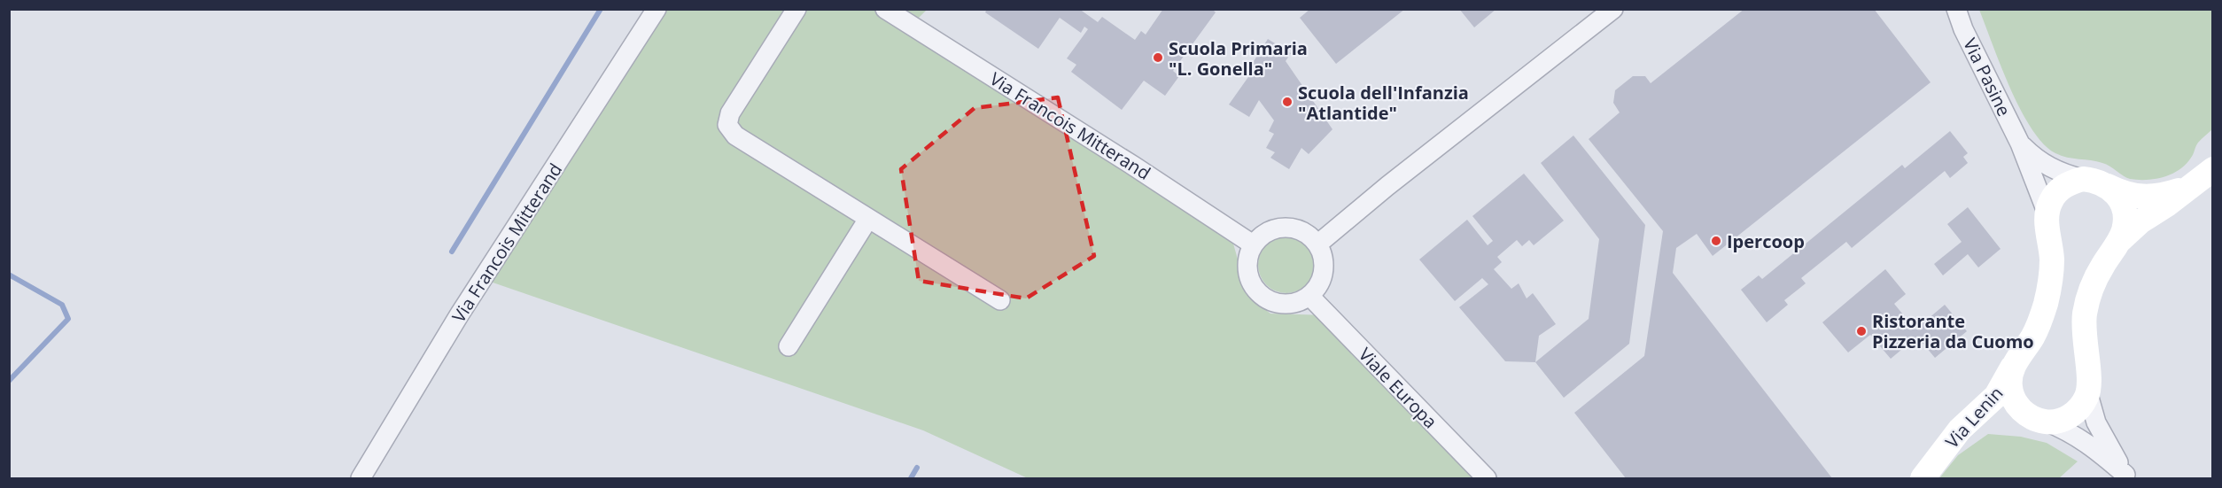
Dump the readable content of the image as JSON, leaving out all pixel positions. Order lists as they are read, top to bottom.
{
  "streets": {
    "main road": ["Via Lenin"],
    "street": ["Via Pasine", "Via Francois Mitterand", "Viale Europa"]
  },
  "crossings": [
    ["Via Pasine", "Via Lenin"],
    ["Via Francois Mitterand", "Viale Europa"]
  ],
  "places": [
    "Scuola Primaria \"L. Gonella\"",
    "Scuola dell'Infanzia \"Atlantide\"",
    "Ipercoop",
    "Ristorante Pizzeria da Cuomo"
  ]
}
